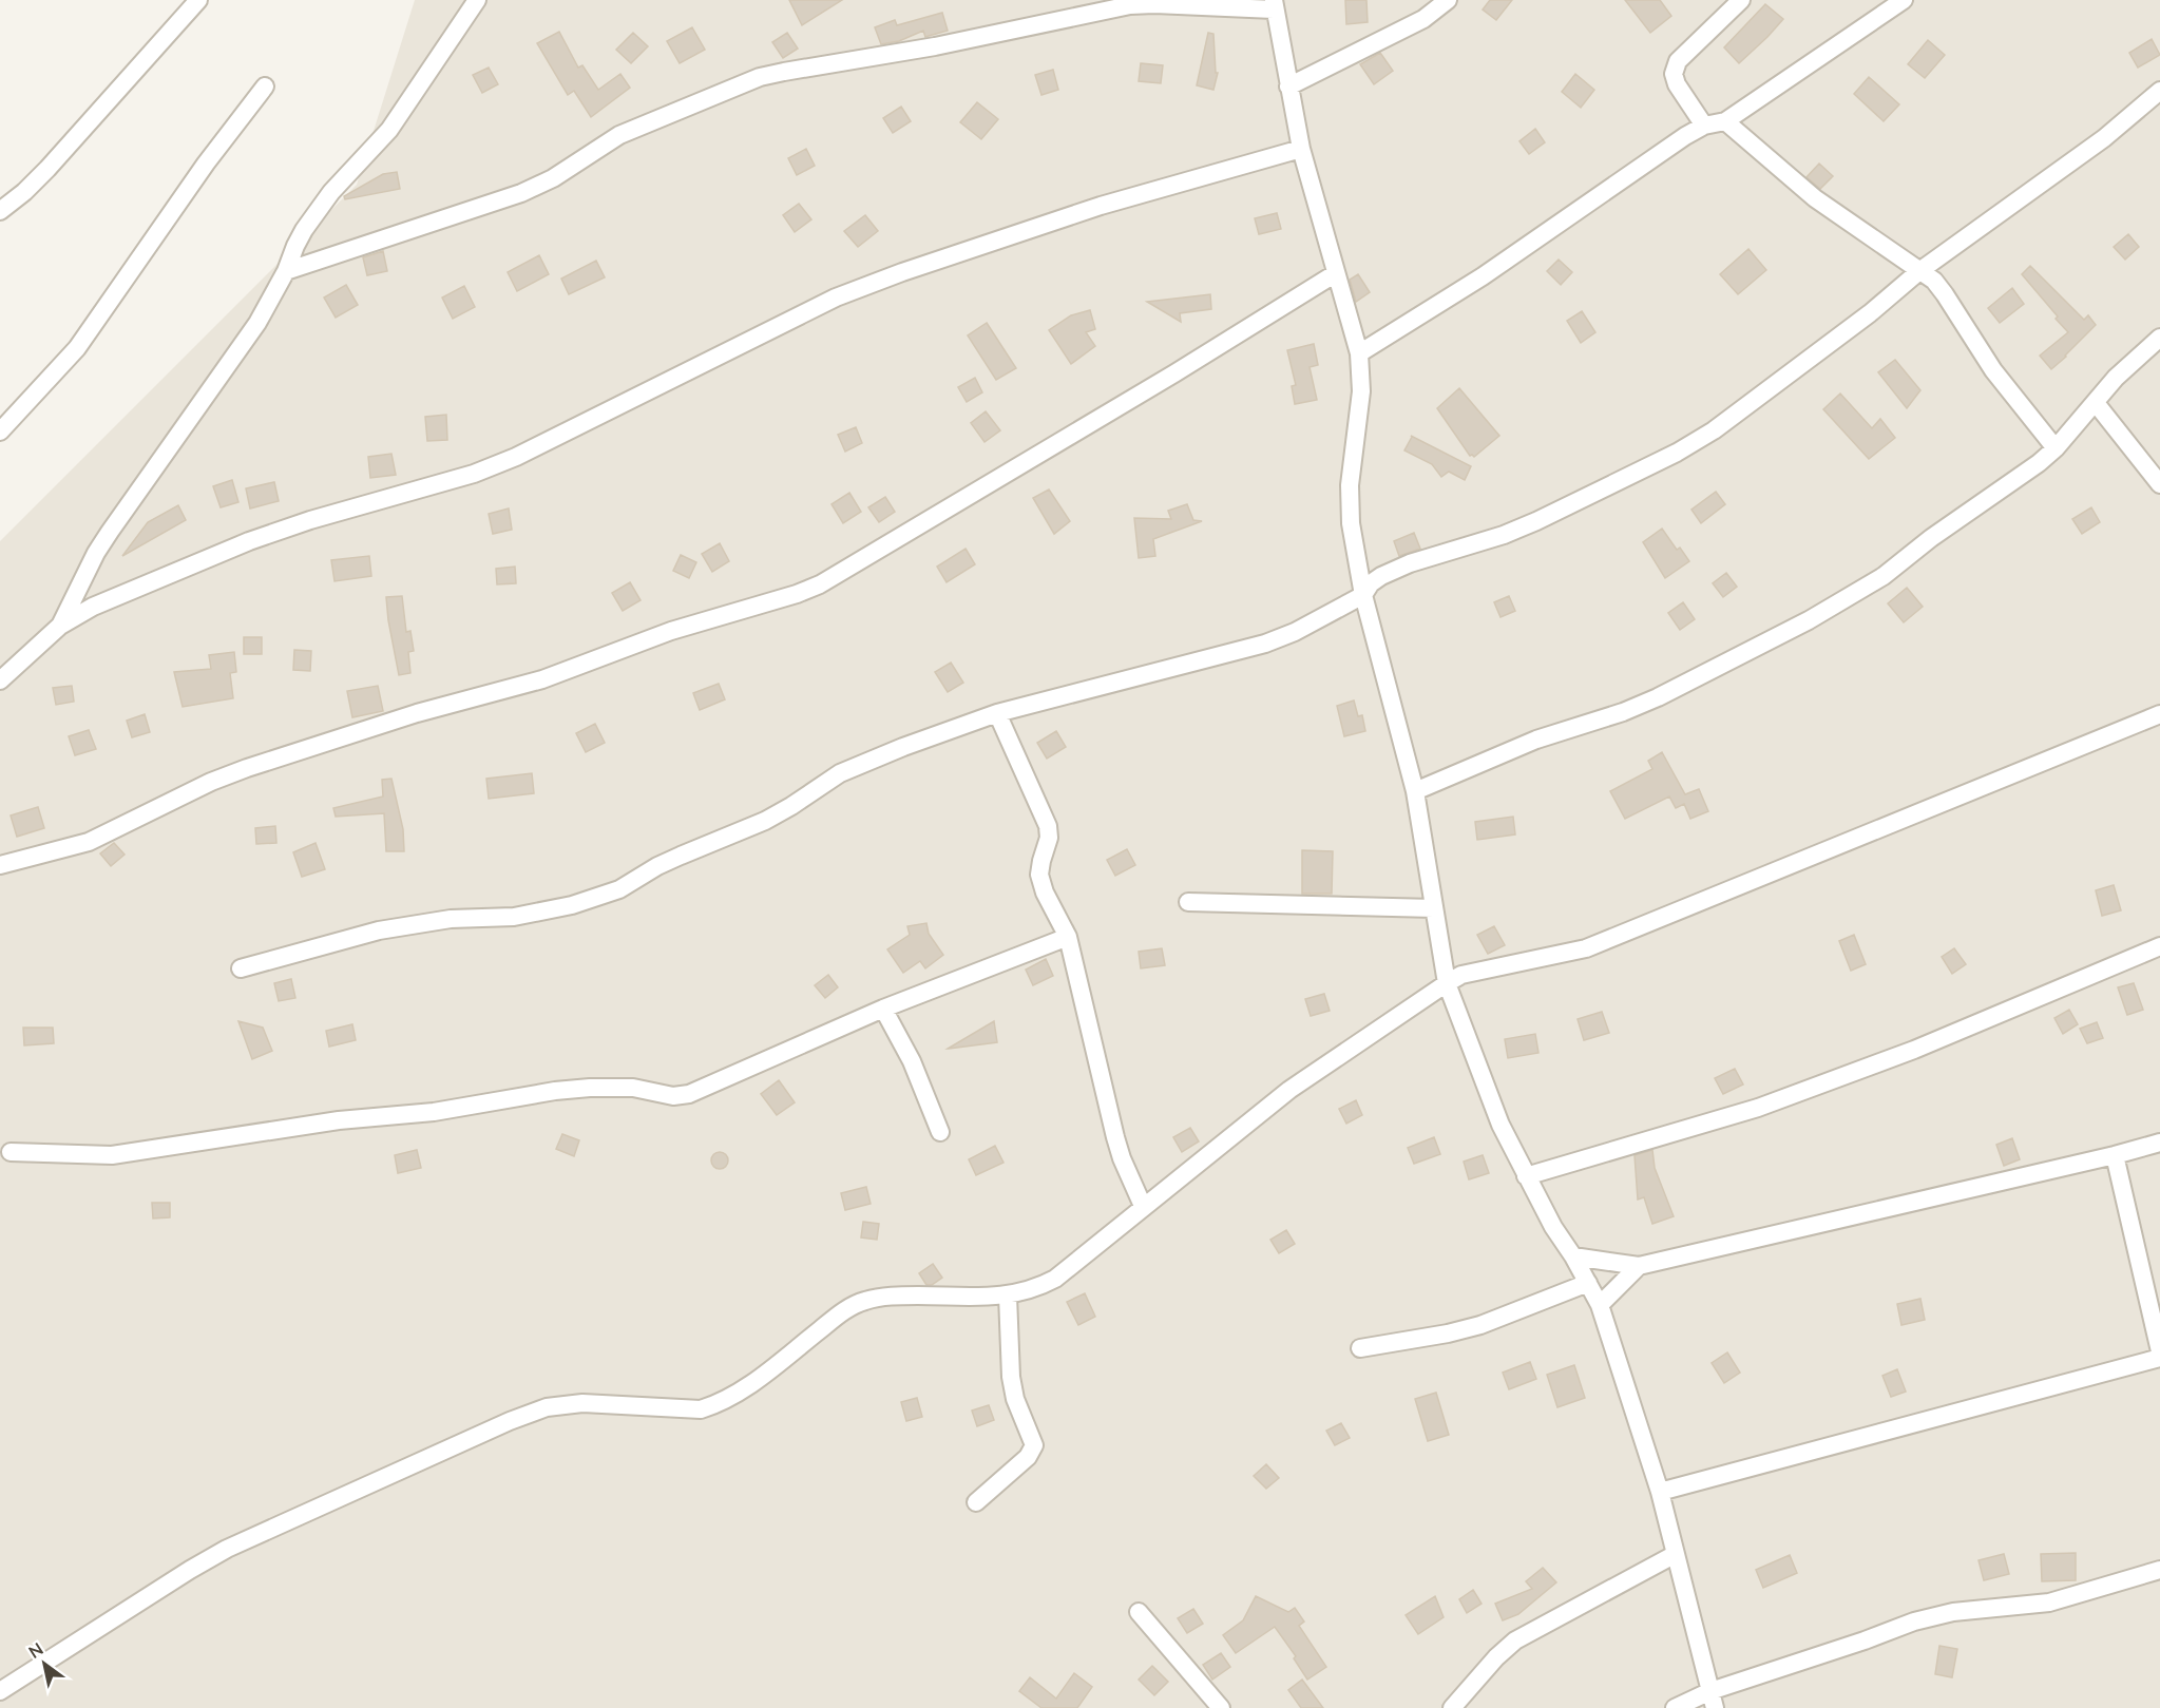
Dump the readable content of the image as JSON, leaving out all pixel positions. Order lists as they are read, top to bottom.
{
  "north": "top left"
}
